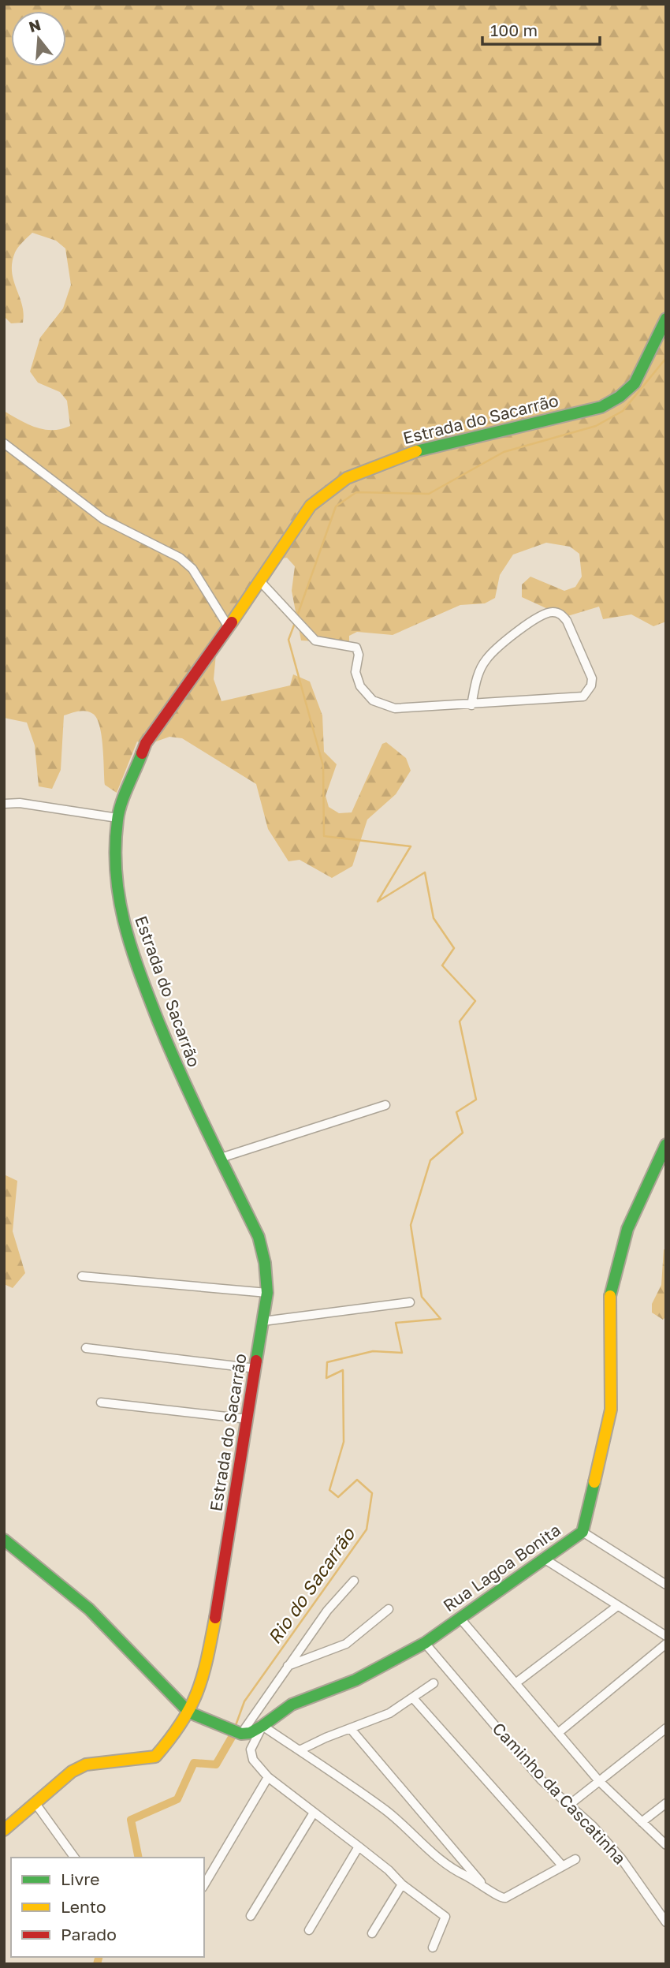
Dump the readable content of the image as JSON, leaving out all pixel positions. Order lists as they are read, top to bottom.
{
  "streets": {
    "street": ["Estrada do Sacarrão", "Rua Lagoa Bonita", "Caminho da Cascatinha"]
  },
  "crossings": [
    ["Rua Lagoa Bonita", "Caminho da Cascatinha"]
  ],
  "water": ["Rio do Sacarrão"],
  "legend": ["Livre", "Lento", "Parado"],
  "scale_bar": "100 m",
  "north": "top"
}
